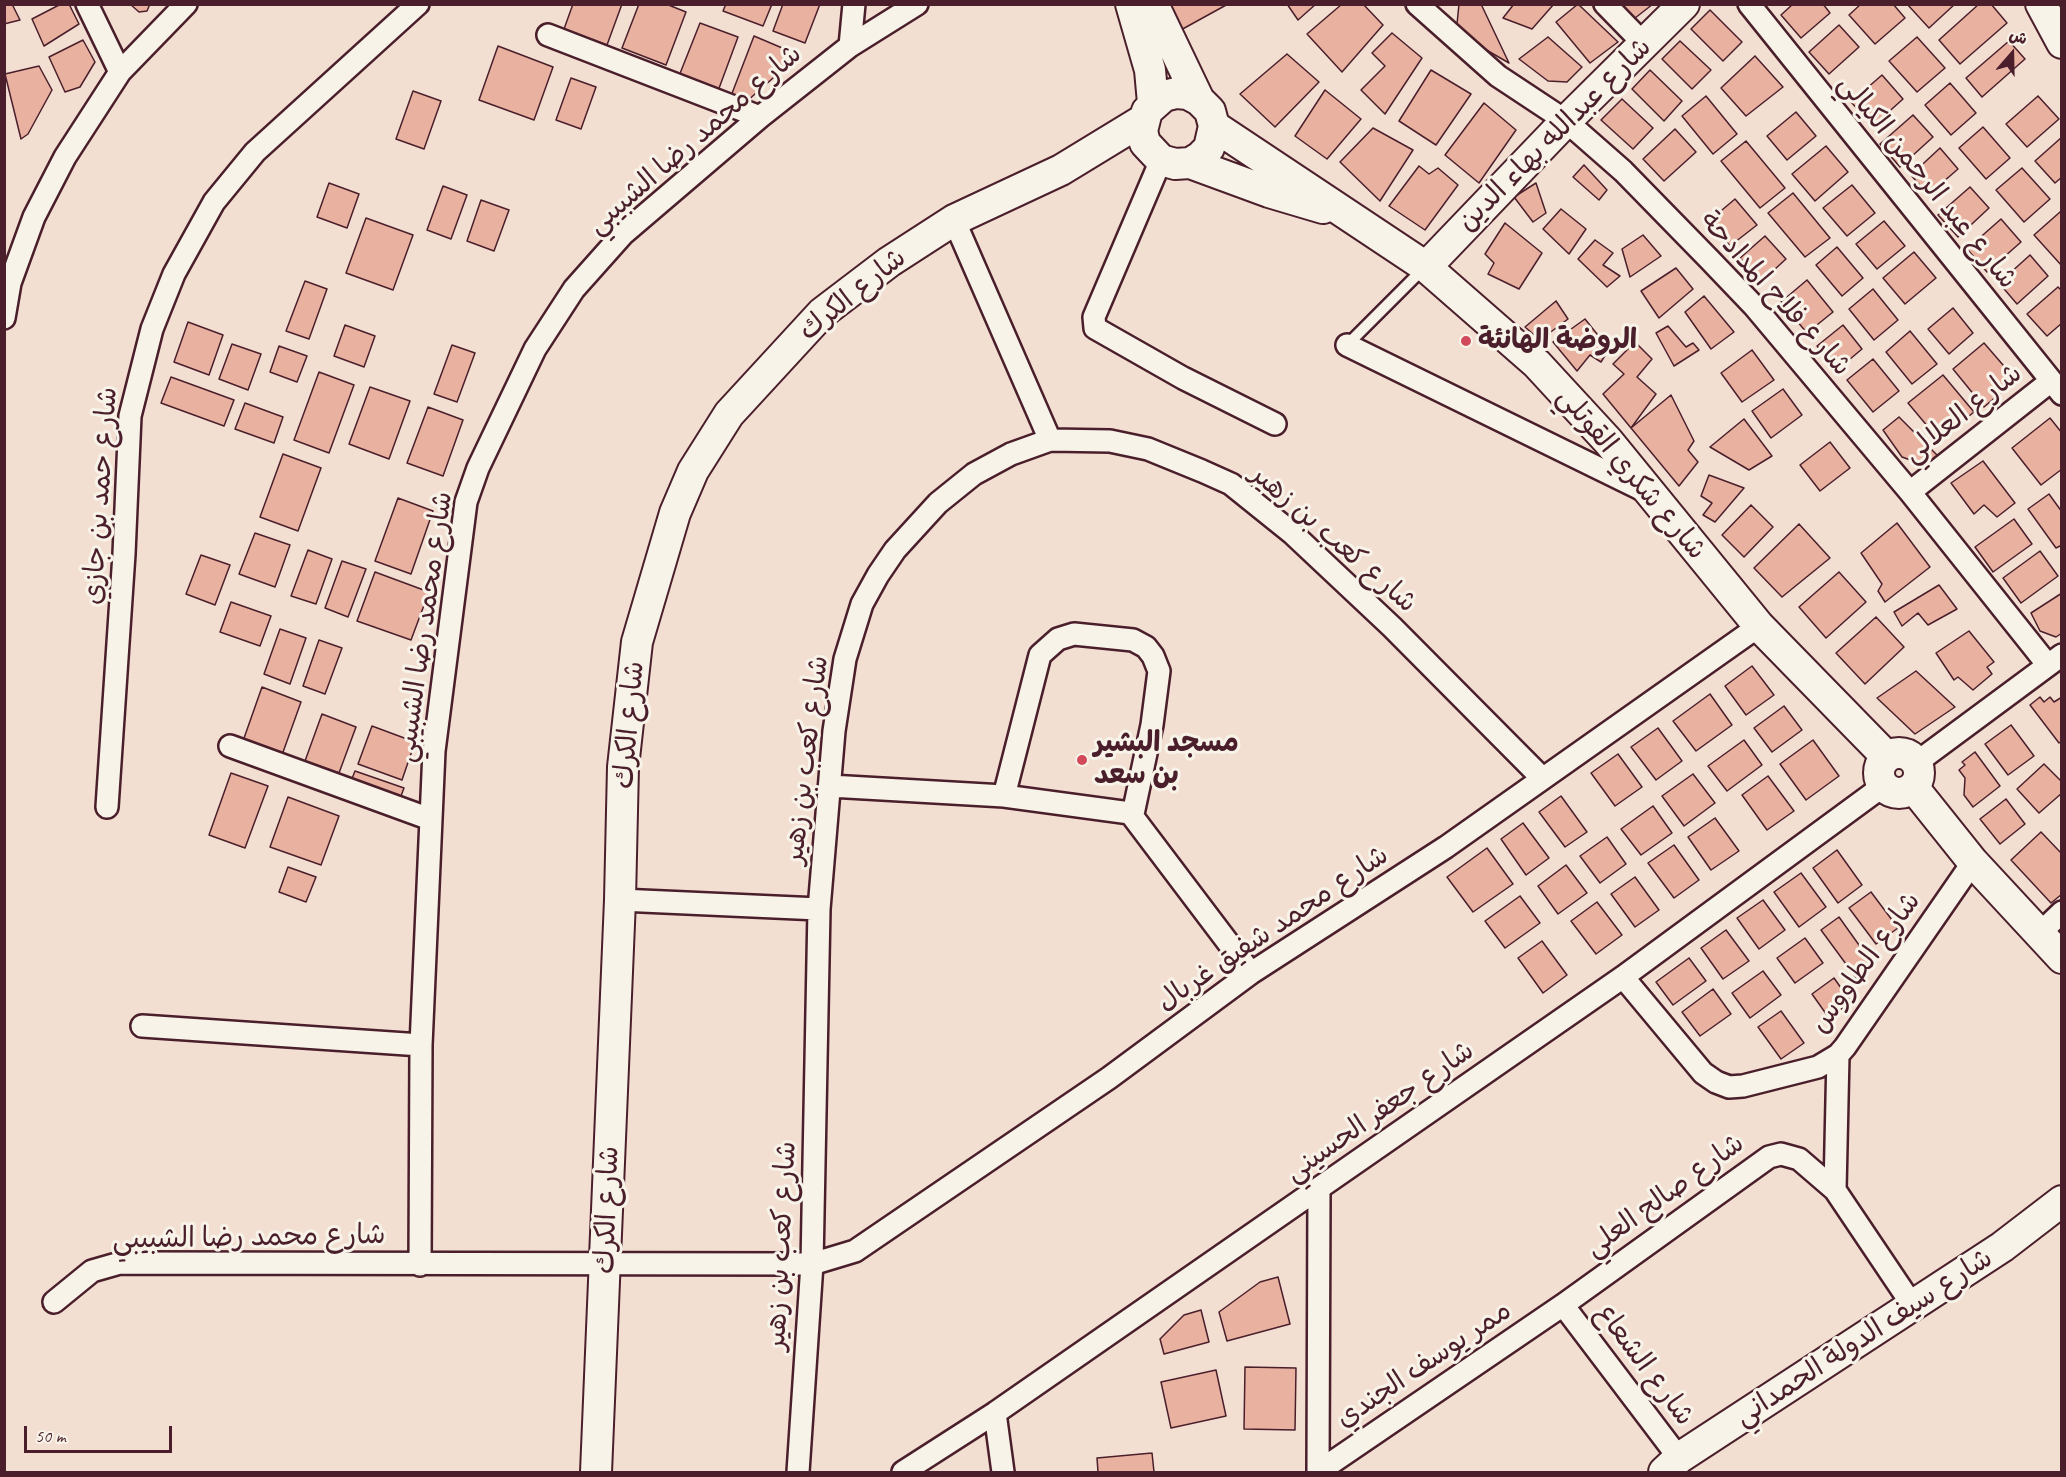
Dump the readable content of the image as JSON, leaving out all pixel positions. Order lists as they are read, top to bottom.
{
  "streets": {
    "street": [
      "شارع عبدالله بهاء الدين",
      "شارع محمد رضا الشبيبي",
      "شارع عبد الرحمن الكيالي",
      "شارع فلاح المدادحة",
      "شارع الكرك",
      "شارع العلالي",
      "شارع شكري القوتلي",
      "شارع حمد بن جازي",
      "شارع كعب بن زهير",
      "شارع محمد شفيق غربال",
      "شارع الطاووس",
      "شارع جعفر الحسيني",
      "شارع صالح العلي",
      "شارع سيف الدولة الحمداني",
      "ممر يوسف الجندي",
      "شارع الشعاع"
    ]
  },
  "crossings": [
    ["شارع عبدالله بهاء الدين", "شارع فلاح المدادحة"],
    ["شارع عبدالله بهاء الدين", "شارع شكري القوتلي"],
    ["شارع محمد رضا الشبيبي", "شارع الكرك"],
    ["شارع محمد رضا الشبيبي", "شارع محمد شفيق غربال"],
    ["شارع عبد الرحمن الكيالي", "شارع العلالي"],
    ["شارع فلاح المدادحة", "شارع العلالي"],
    ["شارع الكرك", "شارع شكري القوتلي"],
    ["شارع الكرك", "شارع محمد شفيق غربال"],
    ["شارع شكري القوتلي", "شارع محمد شفيق غربال"],
    ["شارع شكري القوتلي", "شارع جعفر الحسيني"],
    ["شارع كعب بن زهير", "شارع محمد شفيق غربال"],
    ["شارع الطاووس", "شارع جعفر الحسيني"],
    ["شارع صالح العلي", "شارع سيف الدولة الحمداني"],
    ["شارع صالح العلي", "ممر يوسف الجندي"],
    ["شارع صالح العلي", "شارع الشعاع"],
    ["شارع سيف الدولة الحمداني", "شارع الشعاع"],
    ["ممر يوسف الجندي", "شارع الشعاع"]
  ],
  "places": ["الروضة الهانئة", "مسجد البشير بن سعد"],
  "scale_bar": "50 m",
  "north": "top"
}
